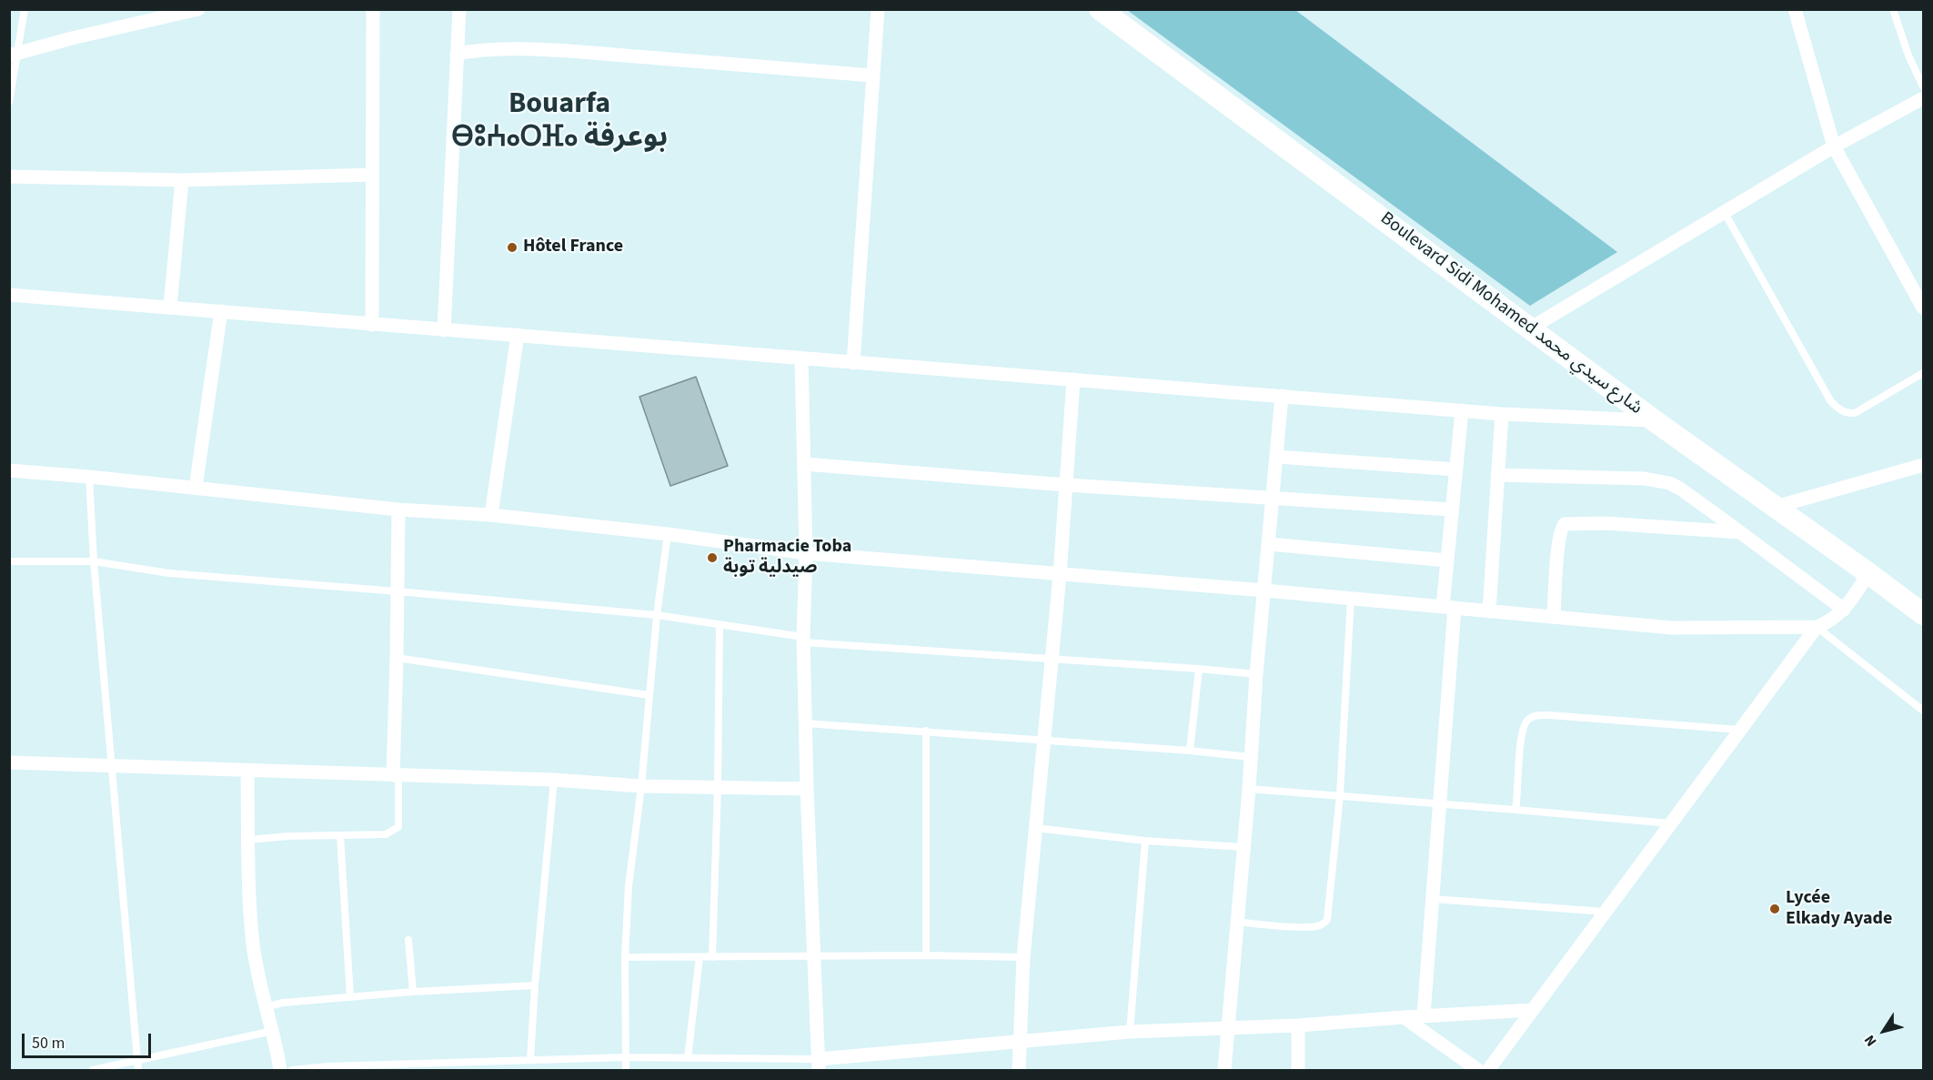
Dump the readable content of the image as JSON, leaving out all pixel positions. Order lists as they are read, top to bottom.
{
  "streets": {
    "main road": ["Boulevard Sidi Mohamed شارع سيدي محمد"]
  },
  "districts": ["Bouarfa ⴱⵓⵄⴰⵔⴼⴰ بوعرفة"],
  "places": ["Hôtel France", "Pharmacie Toba صيدلية توبة", "Lycée Elkady Ayade"],
  "scale_bar": "50 m",
  "north": "bottom left"
}
